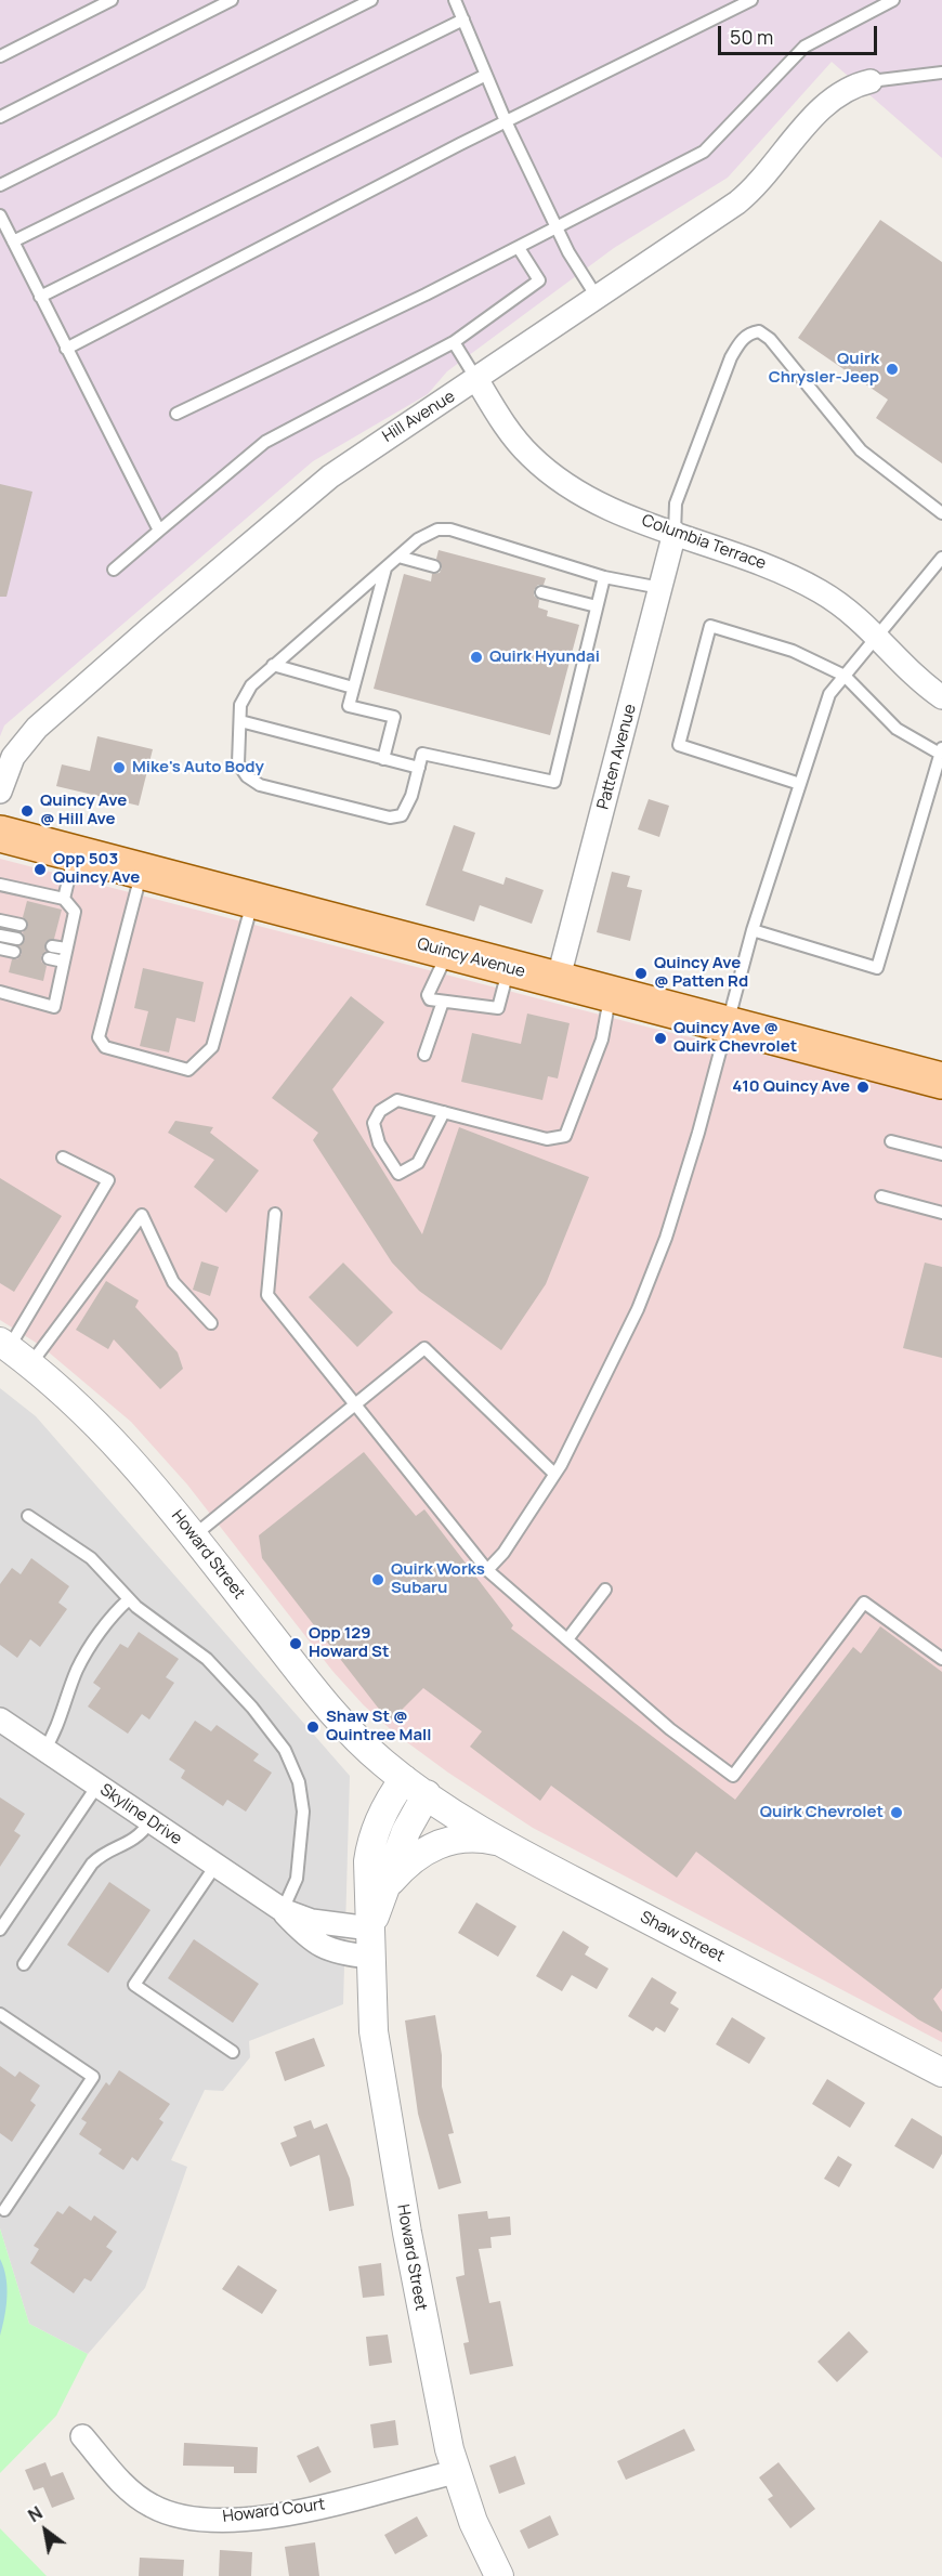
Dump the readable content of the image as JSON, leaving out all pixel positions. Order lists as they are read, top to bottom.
{
  "streets": {
    "main road": ["Quincy Avenue"],
    "street": [
      "Hill Avenue",
      "Columbia Terrace",
      "Patten Avenue",
      "Howard Street",
      "Skyline Drive",
      "Shaw Street",
      "Howard Court"
    ]
  },
  "crossings": [
    ["Hill Avenue", "Columbia Terrace"],
    ["Columbia Terrace", "Patten Avenue"],
    ["Patten Avenue", "Quincy Avenue"],
    ["Howard Street", "Skyline Drive"],
    ["Howard Street", "Shaw Street"],
    ["Howard Street", "Howard Court"]
  ],
  "places": [
    "Quirk Chrysler-Jeep",
    "Quirk Hyundai",
    "Mike's Auto Body",
    "Quincy Ave @ Hill Ave",
    "Opp 503 Quincy Ave",
    "Quincy Ave @ Patten Rd",
    "Quincy Ave @ Quirk Chevrolet",
    "410 Quincy Ave",
    "Quirk Works Subaru",
    "Opp 129 Howard St",
    "Shaw St @ Quintree Mall",
    "Quirk Chevrolet"
  ],
  "scale_bar": "50 m",
  "north": "top left"
}
